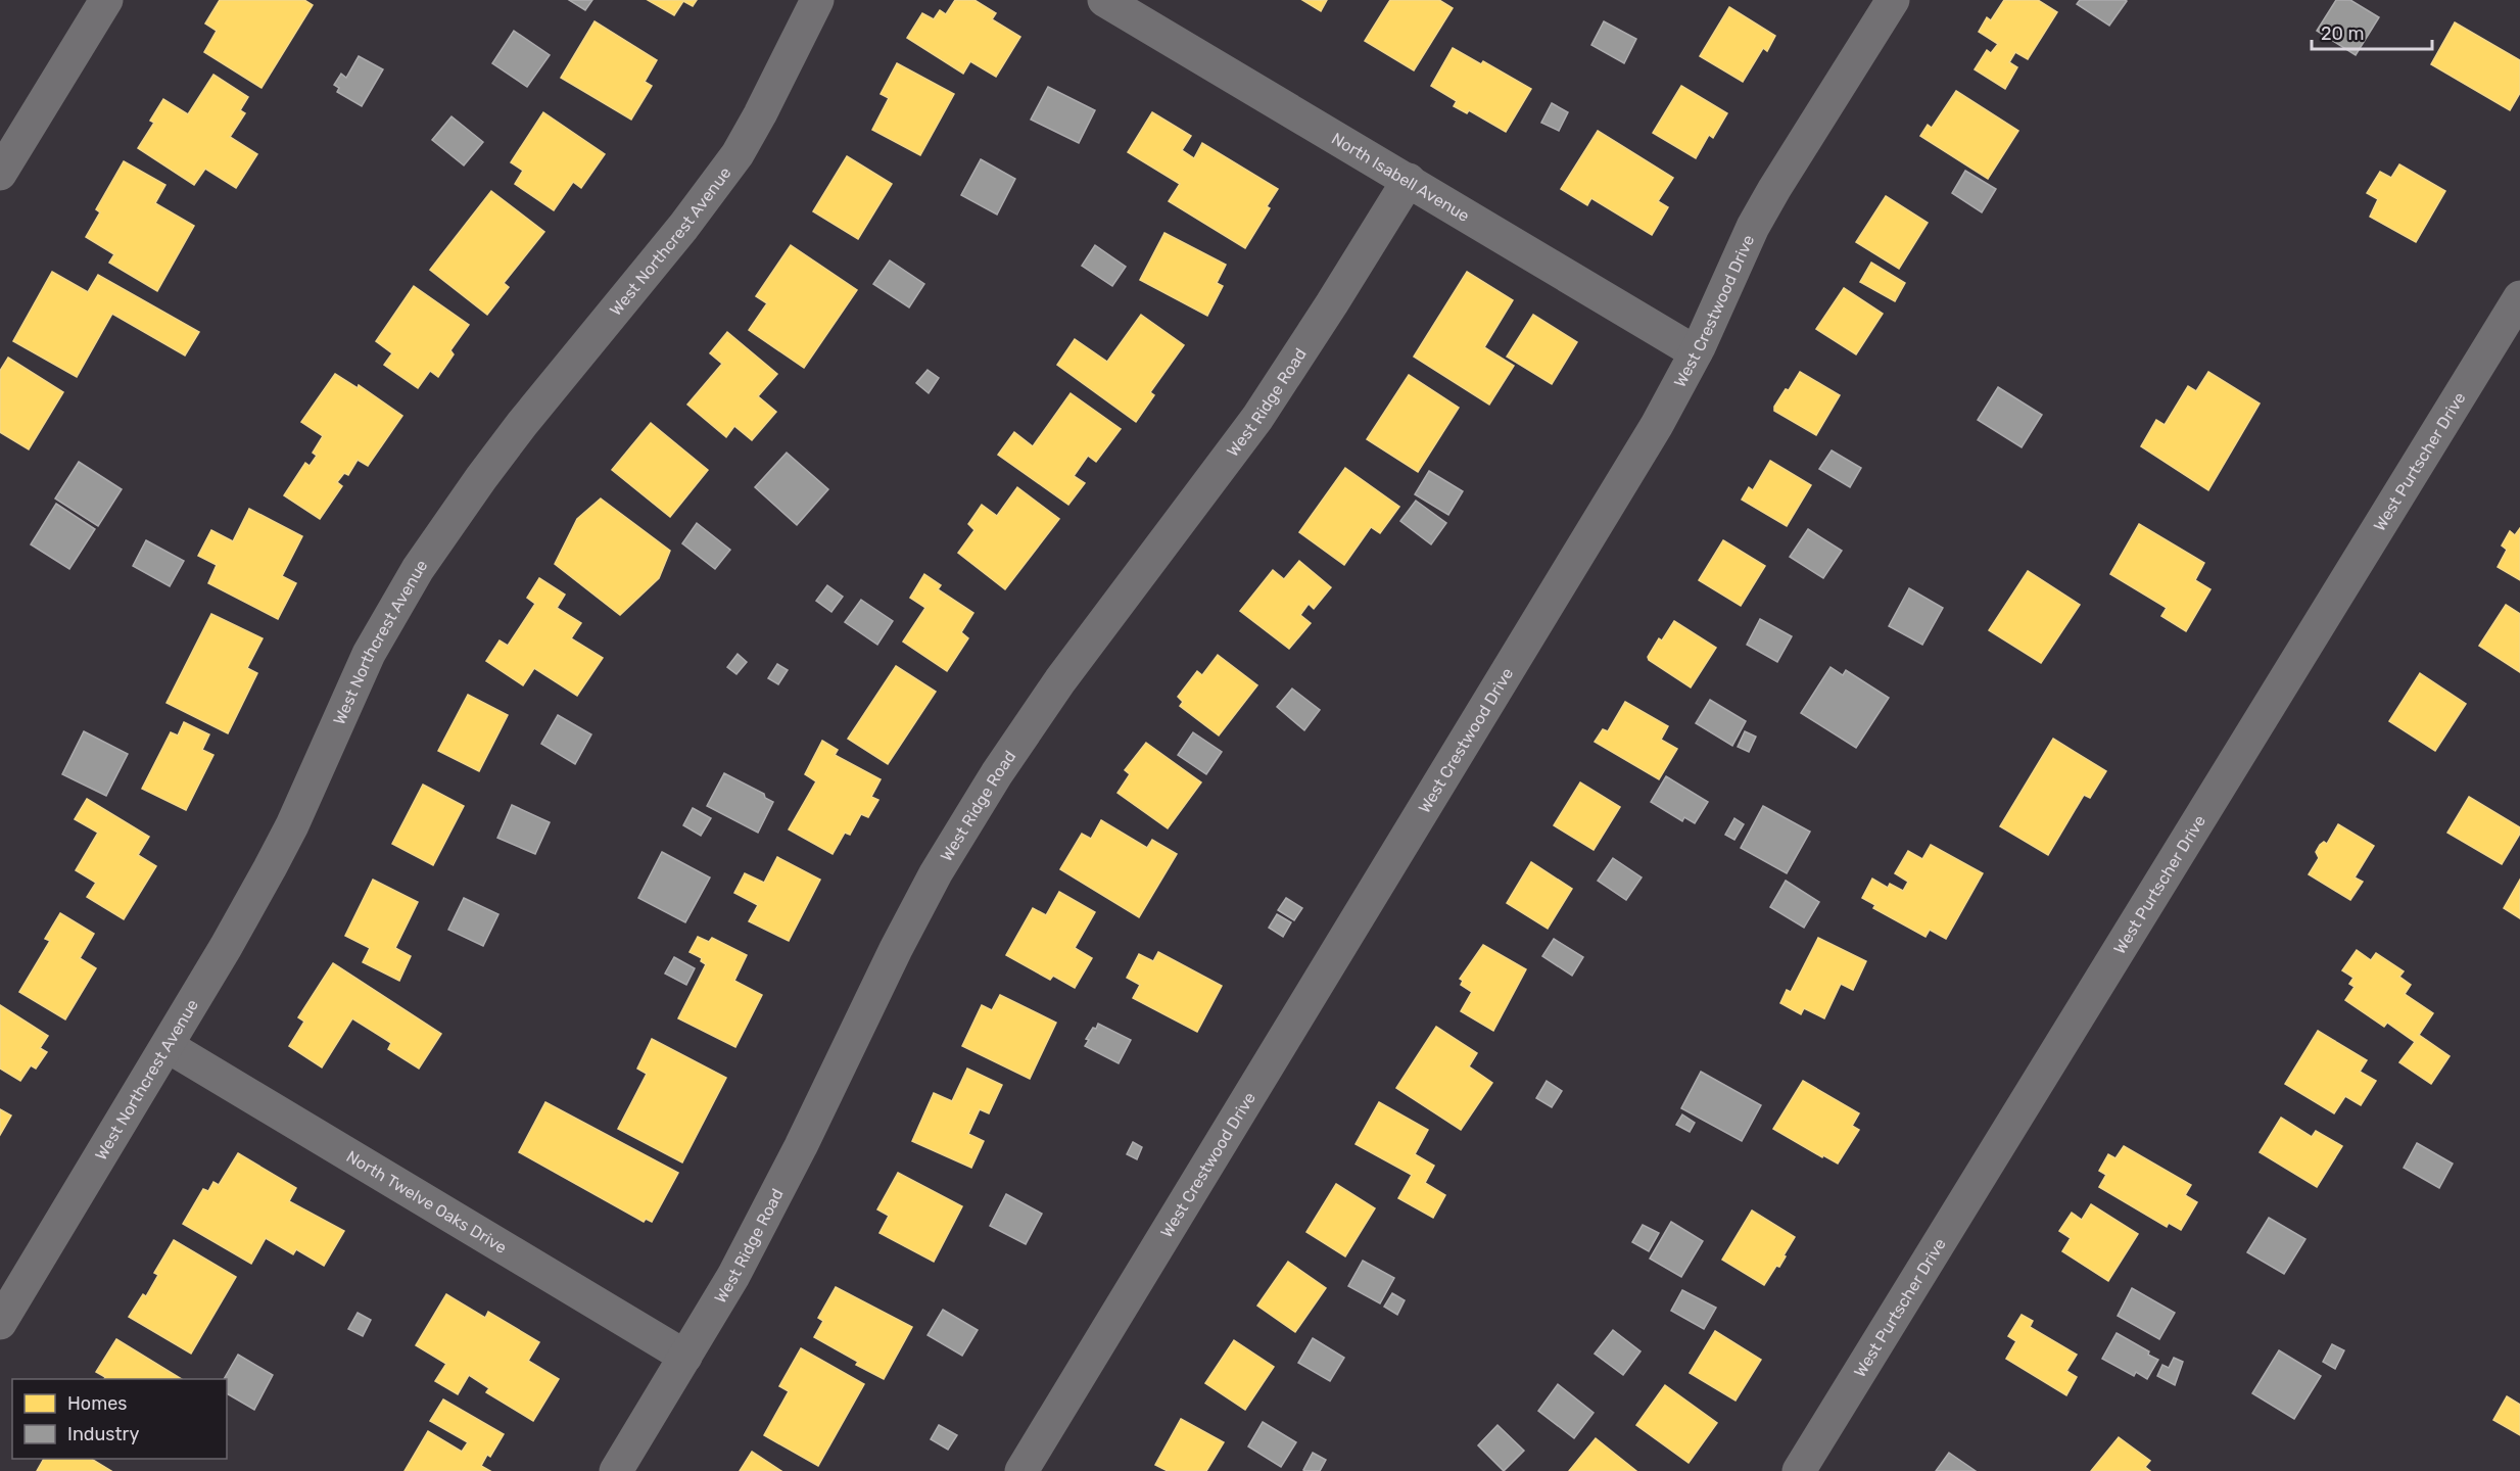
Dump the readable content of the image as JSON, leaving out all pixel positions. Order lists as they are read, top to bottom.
{
  "streets": {
    "street": [
      "North Isabell Avenue",
      "West Northcrest Avenue",
      "West Crestwood Drive",
      "West Ridge Road",
      "West Purtscher Drive",
      "North Twelve Oaks Drive"
    ]
  },
  "crossings": [
    ["North Isabell Avenue", "West Crestwood Drive"],
    ["North Isabell Avenue", "West Ridge Road"],
    ["West Northcrest Avenue", "North Twelve Oaks Drive"],
    ["West Ridge Road", "North Twelve Oaks Drive"]
  ],
  "legend": ["Homes", "Industry"],
  "scale_bar": "20 m"
}
